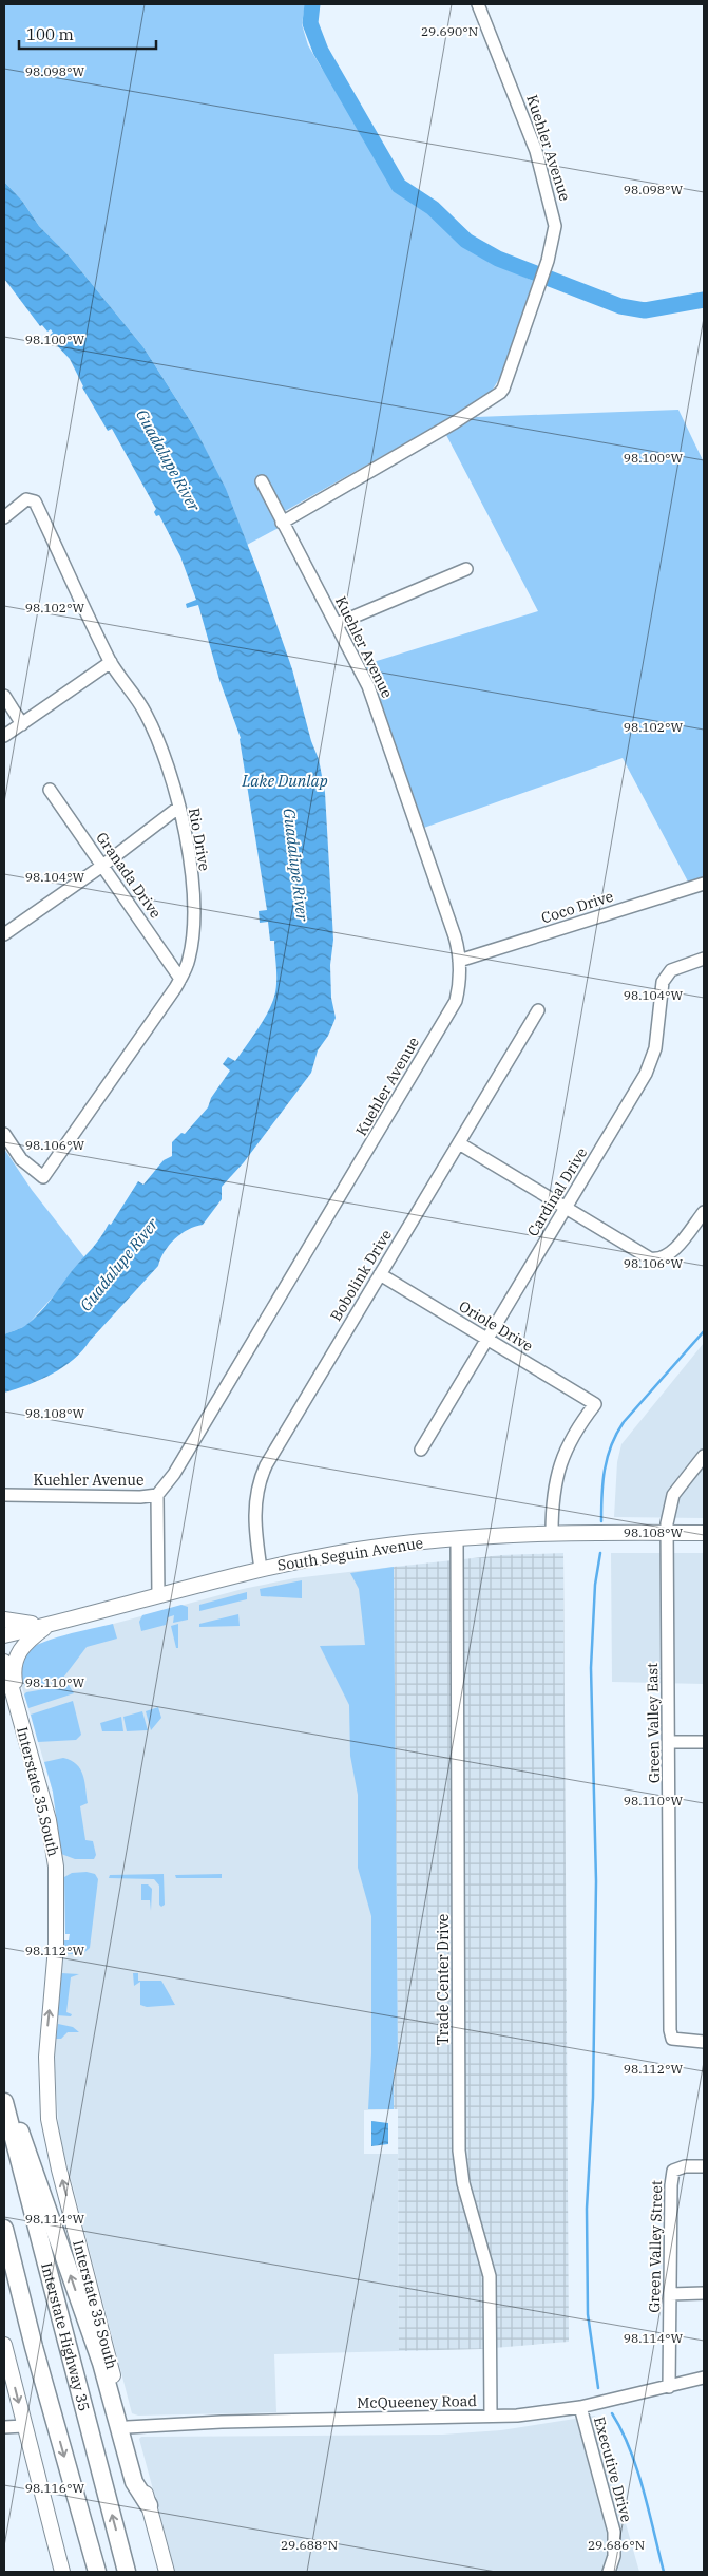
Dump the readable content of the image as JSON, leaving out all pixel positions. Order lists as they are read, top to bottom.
{
  "streets": {
    "highway": ["Interstate Highway 35"],
    "main road": ["South Seguin Avenue", "Interstate 35 South"],
    "street": [
      "Kuehler Avenue",
      "Rio Drive",
      "Granada Drive",
      "Coco Drive",
      "Cardinal Drive",
      "Bobolink Drive",
      "Oriole Drive",
      "Green Valley East",
      "Trade Center Drive",
      "Green Valley Street",
      "McQueeney Road",
      "Executive Drive"
    ]
  },
  "crossings": [
    ["Kuehler Avenue", "Coco Drive"],
    ["Rio Drive", "Granada Drive"],
    ["Cardinal Drive", "Oriole Drive"],
    ["Bobolink Drive", "Oriole Drive"],
    ["Bobolink Drive", "South Seguin Avenue"],
    ["Oriole Drive", "South Seguin Avenue"],
    ["South Seguin Avenue", "Green Valley East"],
    ["South Seguin Avenue", "Trade Center Drive"],
    ["Interstate 35 South", "McQueeney Road"],
    ["Trade Center Drive", "McQueeney Road"],
    ["Green Valley Street", "McQueeney Road"],
    ["McQueeney Road", "Executive Drive"]
  ],
  "one_way": ["Interstate 35 South"],
  "water": ["Guadalupe River", "Lake Dunlap"],
  "scale_bar": "100 m",
  "coordinates": [
    "29.690°N",
    "98.098°W",
    "98.100°W",
    "98.102°W",
    "98.104°W",
    "98.106°W",
    "98.108°W",
    "98.110°W",
    "98.112°W",
    "98.114°W",
    "98.116°W",
    "29.688°N",
    "29.686°N"
  ]
}
